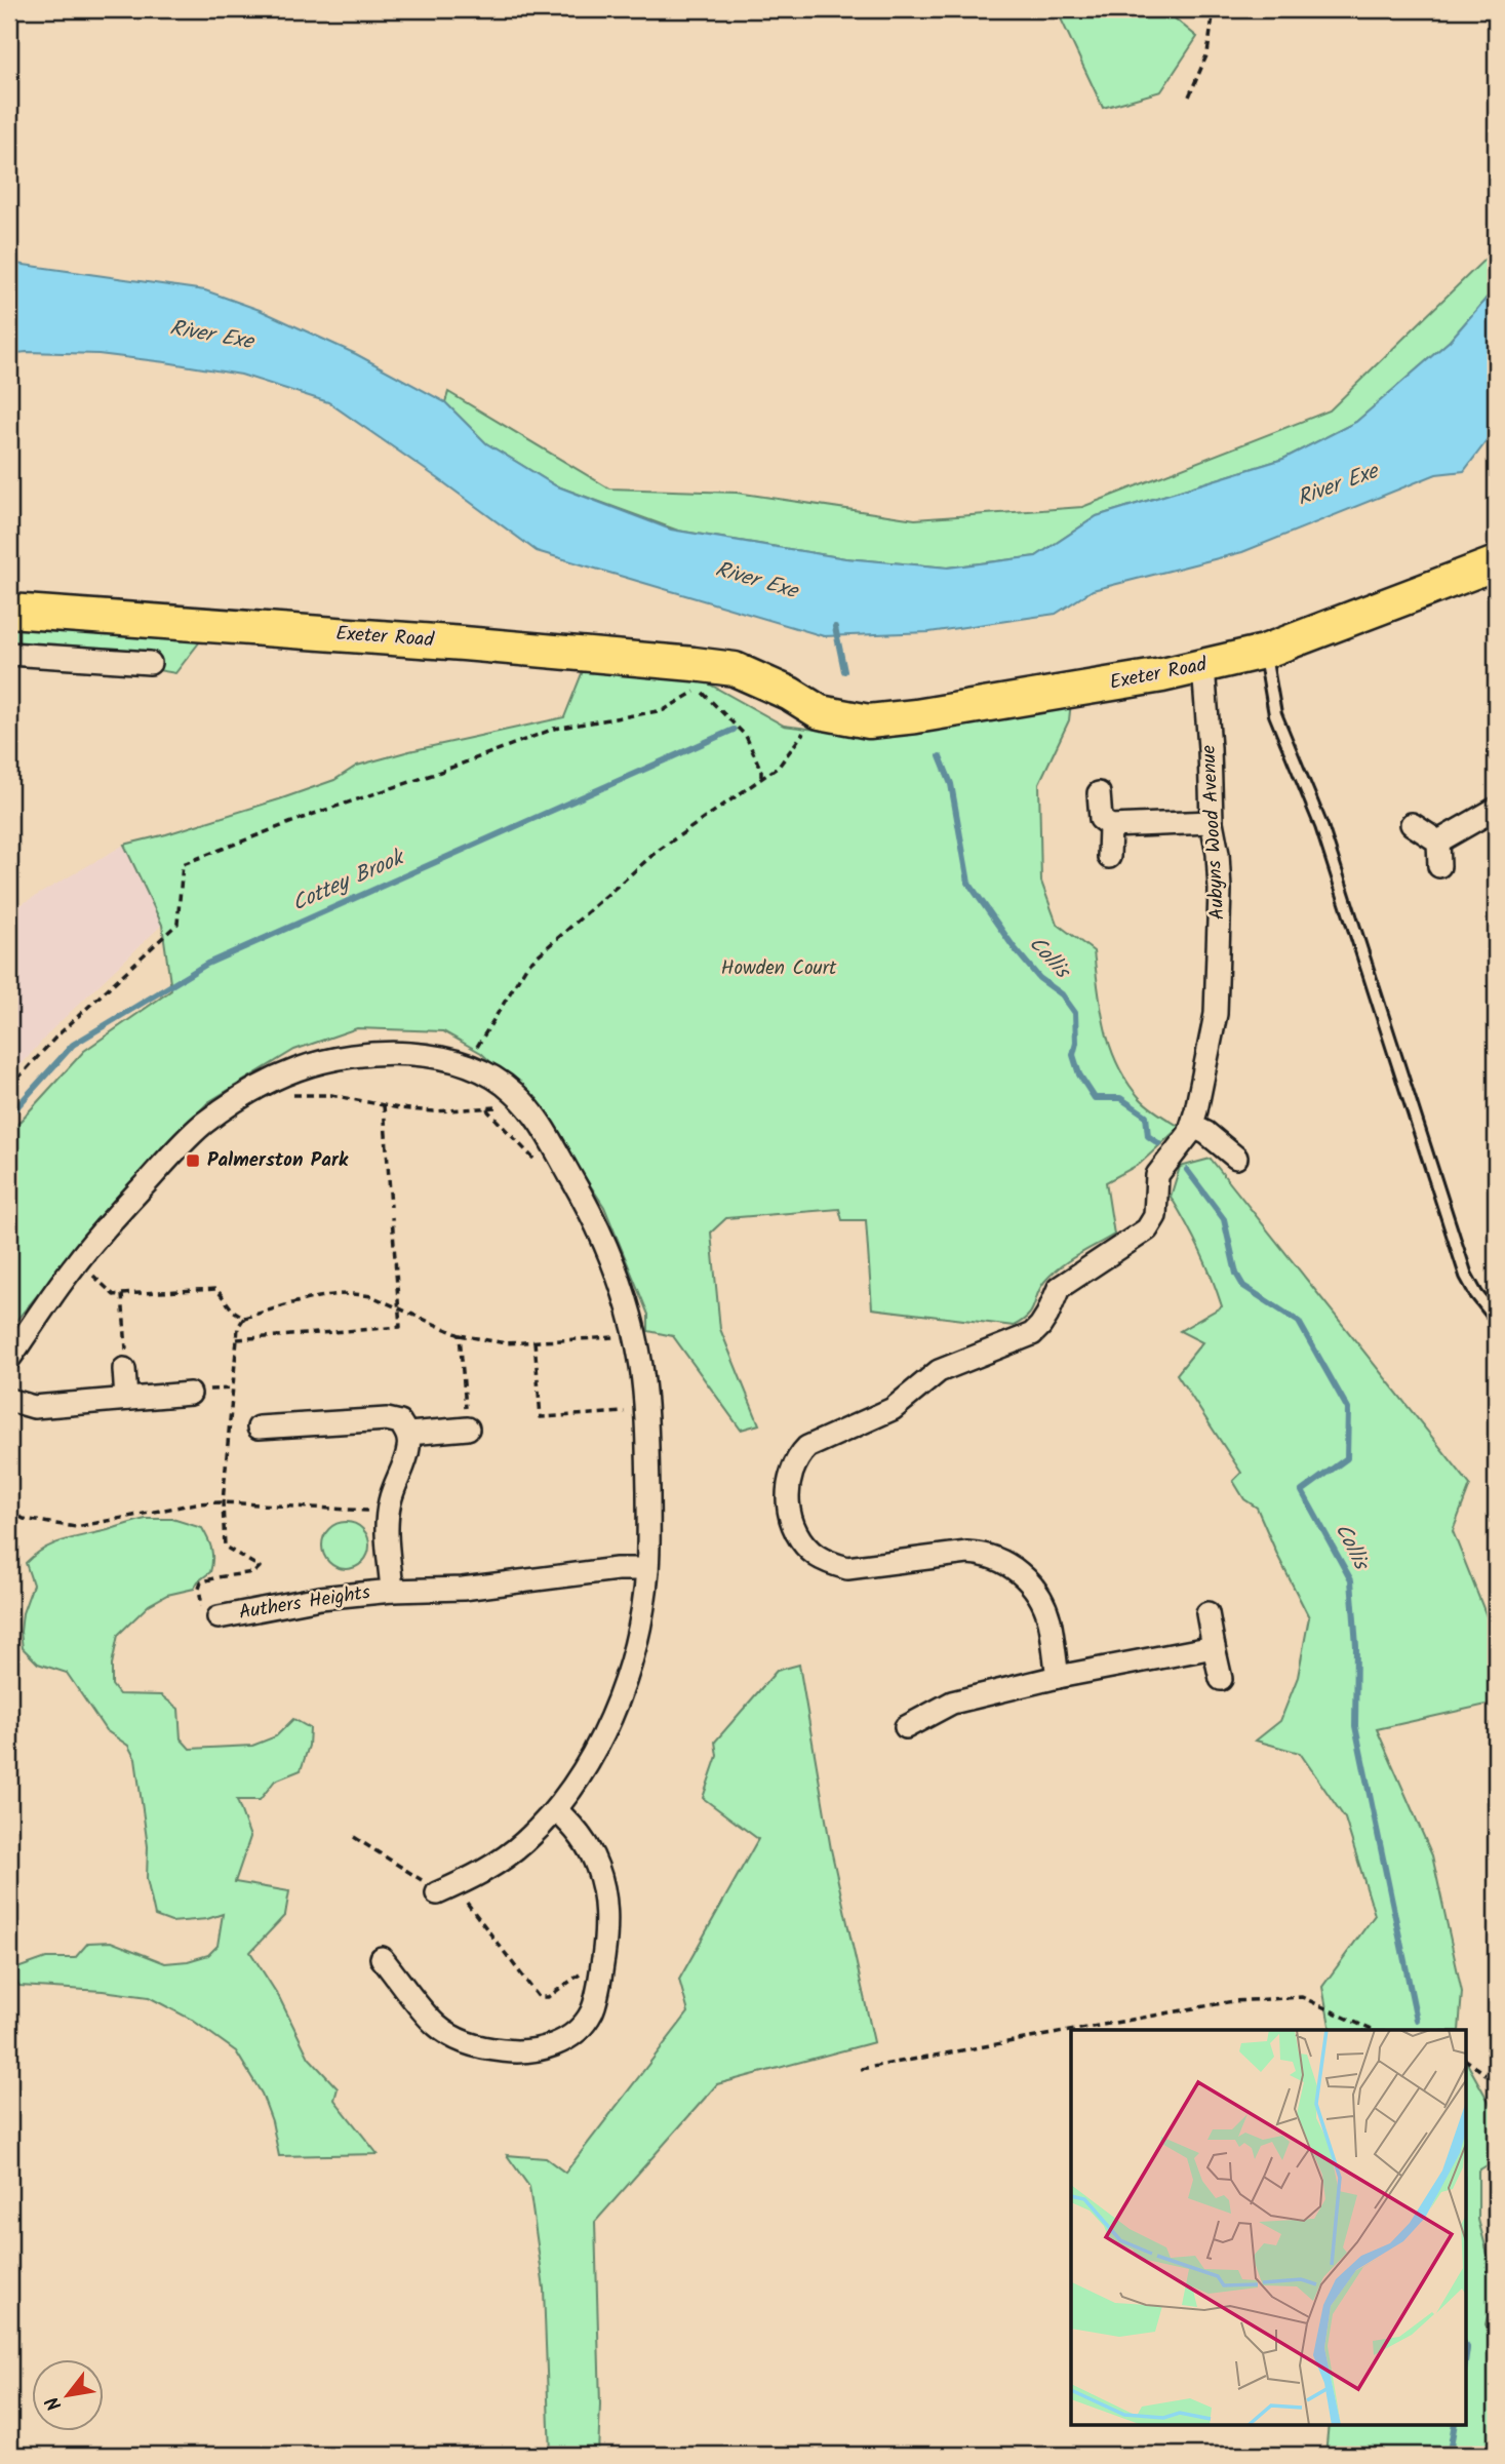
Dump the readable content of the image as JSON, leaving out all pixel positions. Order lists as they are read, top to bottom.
{
  "streets": {
    "main road": ["Exeter Road"],
    "street": ["Aubyns Wood Avenue", "Authers Heights"]
  },
  "crossings": [
    ["Exeter Road", "Aubyns Wood Avenue"]
  ],
  "water": ["River Exe", "Cottey Brook", "Collis"],
  "parks": ["Howden Court"],
  "places": {
    "transit": ["Palmerston Park"]
  },
  "north": "bottom left"
}
